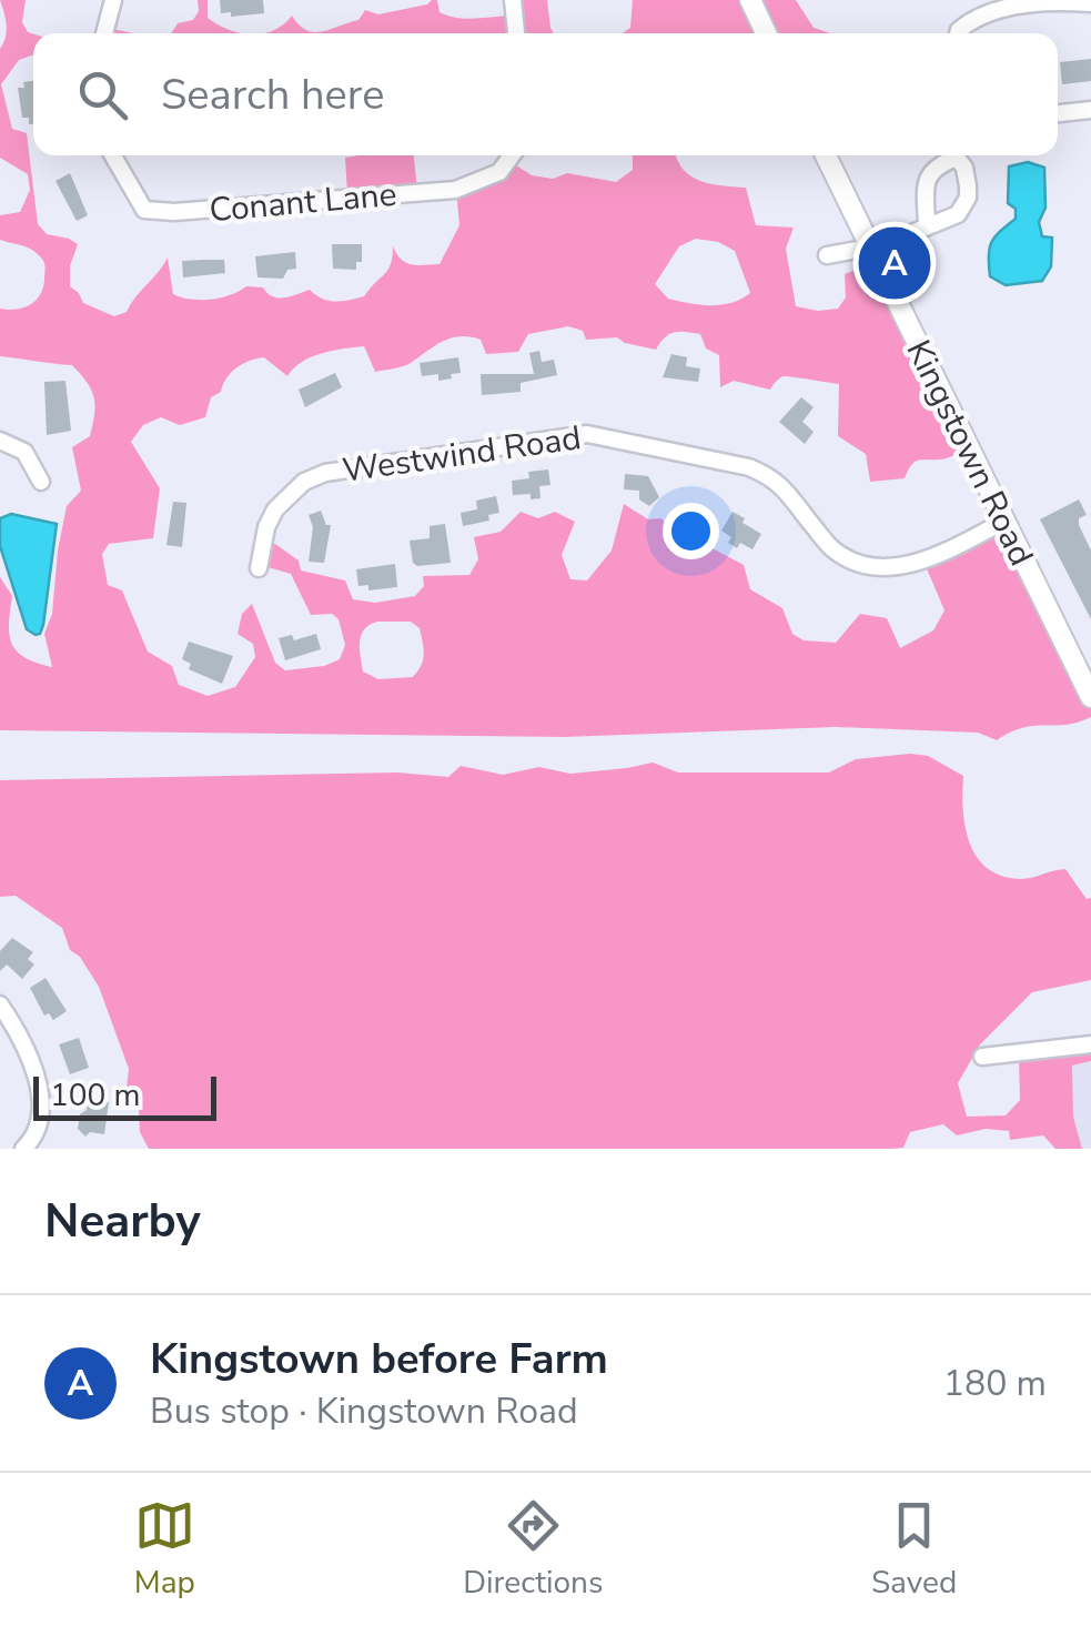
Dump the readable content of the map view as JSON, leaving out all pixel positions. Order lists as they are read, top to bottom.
{
  "streets": {
    "main road": ["Kingstown Road"],
    "street": ["Conant Lane", "Westwind Road"]
  },
  "crossings": [
    ["Kingstown Road", "Westwind Road"]
  ],
  "scale_bar": "100 m",
  "page": {
    "search": "Search here",
    "pins": "A",
    "scale": "100 m",
    "heading": "Nearby",
    "list": [
      {
        "mark": "A",
        "name": "Kingstown before Farm",
        "note": "Bus stop · Kingstown Road",
        "value": "180 m"
      }
    ],
    "nav": ["Map", "Directions", "Saved"]
  }
}
